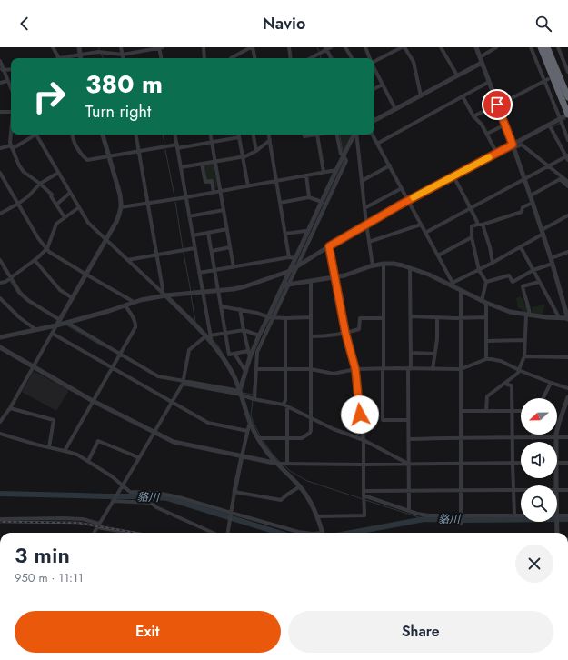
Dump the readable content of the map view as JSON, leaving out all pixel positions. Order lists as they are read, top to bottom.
{
  "water": ["貉川"],
  "north": "left",
  "page": {
    "header": "Navio",
    "turn": ["380 m", "Turn right"],
    "heading": ["3 min", "950 m · 11:11"],
    "buttons": ["Exit", "Share"]
  }
}
